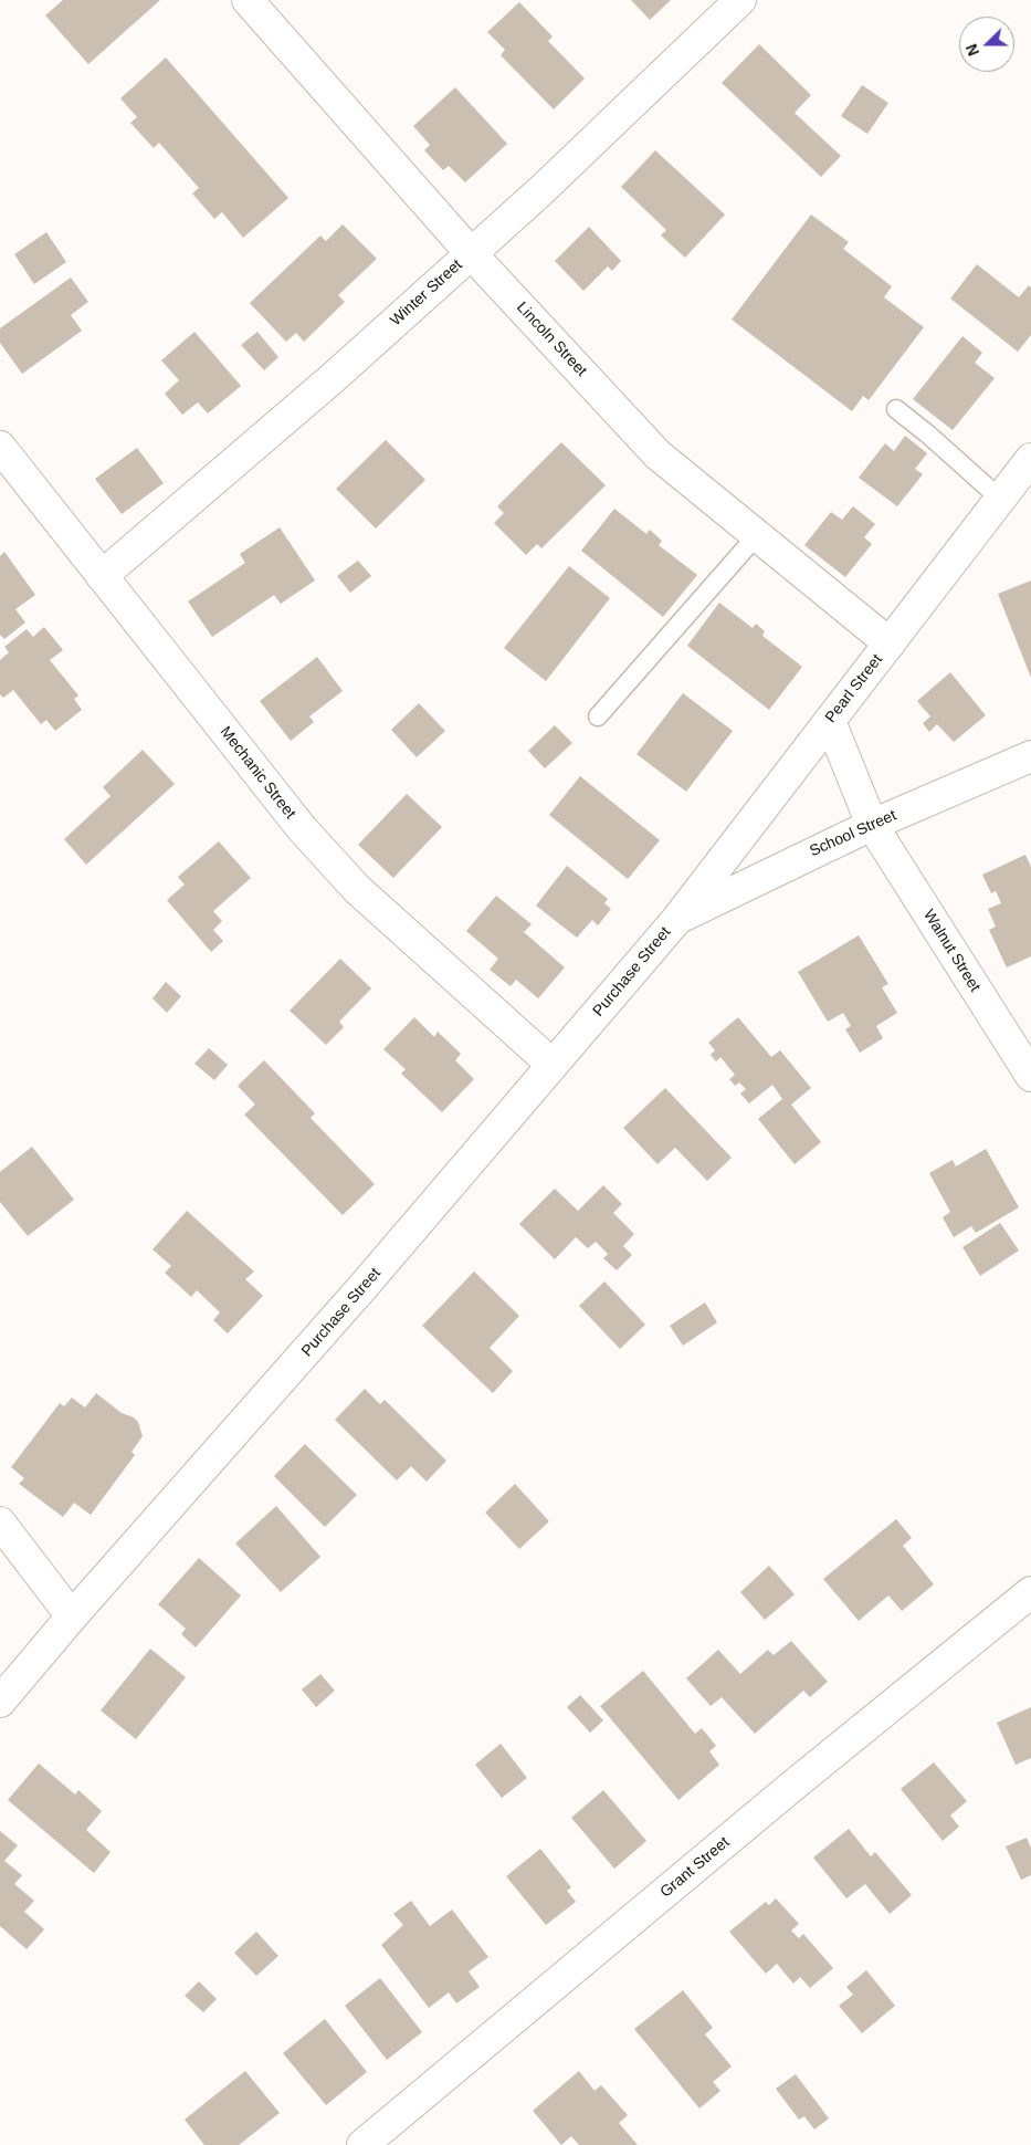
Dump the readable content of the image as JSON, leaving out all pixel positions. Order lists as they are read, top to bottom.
{
  "streets": {
    "street": [
      "Winter Street",
      "Lincoln Street",
      "Pearl Street",
      "Mechanic Street",
      "School Street",
      "Walnut Street",
      "Purchase Street",
      "Grant Street"
    ]
  },
  "crossings": [
    ["Winter Street", "Lincoln Street"],
    ["Winter Street", "Mechanic Street"],
    ["Lincoln Street", "Pearl Street"],
    ["Pearl Street", "School Street"],
    ["Pearl Street", "Walnut Street"],
    ["Pearl Street", "Purchase Street"],
    ["Mechanic Street", "Purchase Street"],
    ["School Street", "Walnut Street"],
    ["School Street", "Purchase Street"]
  ],
  "north": "left"
}
